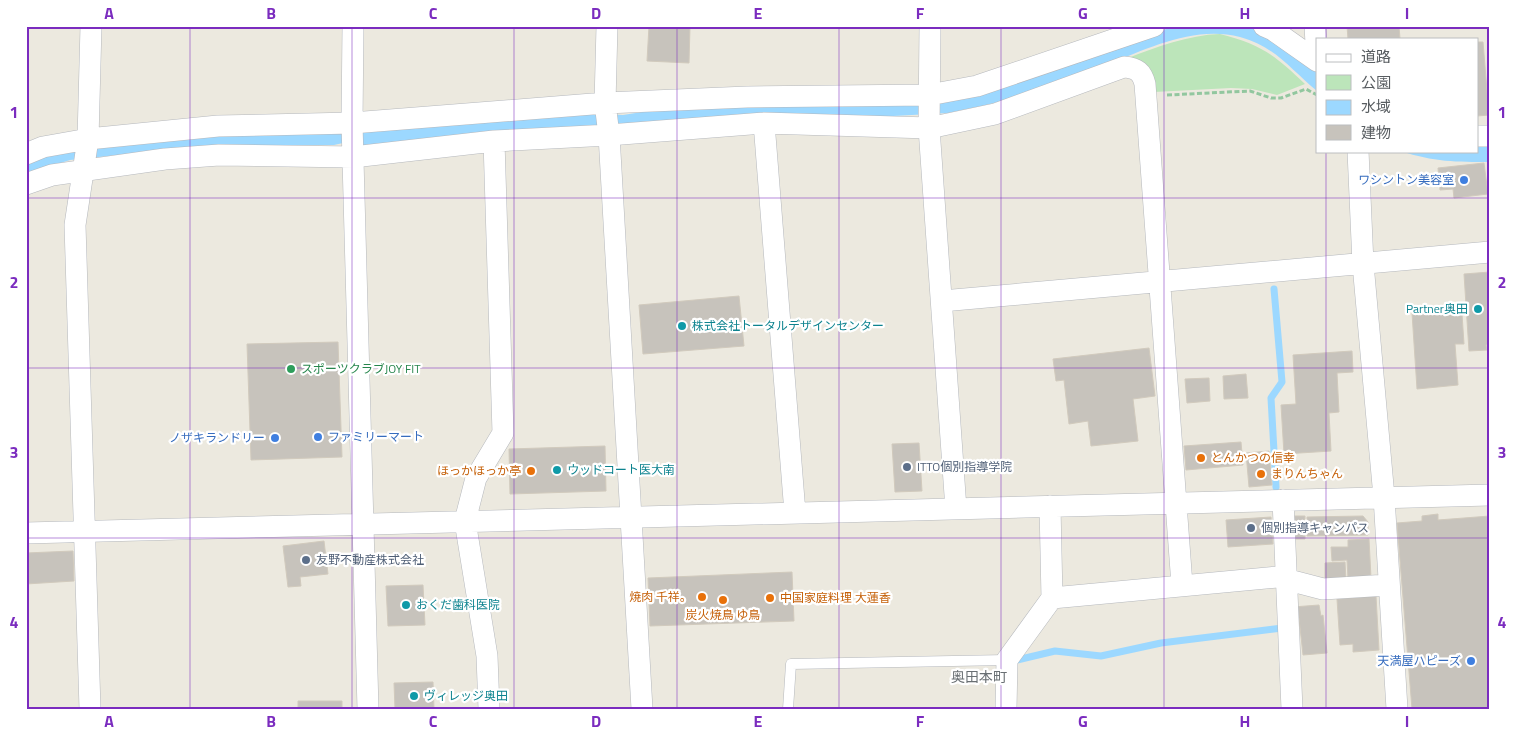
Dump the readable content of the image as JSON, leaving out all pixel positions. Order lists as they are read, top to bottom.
{
  "districts": ["奥田本町"],
  "places": [
    "ワシントン美容室",
    "Partner奥田",
    "株式会社トータルデザインセンター",
    "スポーツクラブJOY FIT",
    "ファミリーマート",
    "ノザキランドリー",
    "とんかつの信幸",
    "ITTO個別指導学院",
    "ウッドコート医大南",
    "ほっかほっか亭",
    "まりんちゃん",
    "個別指導キャンパス",
    "友野不動産株式会社",
    "焼肉 千祥。",
    "中国家庭料理 大蓮香",
    "炭火焼鳥 ゆ鳥",
    "おくだ歯科医院",
    "天満屋ハピーズ",
    "ヴィレッジ奥田"
  ],
  "legend": [
    "道路",
    "公園",
    "水域",
    "建物"
  ],
  "grid": {
    "columns": [
      "A",
      "B",
      "C",
      "D",
      "E",
      "F",
      "G",
      "H",
      "I"
    ],
    "rows": [
      "1",
      "2",
      "3",
      "4"
    ]
  }
}
